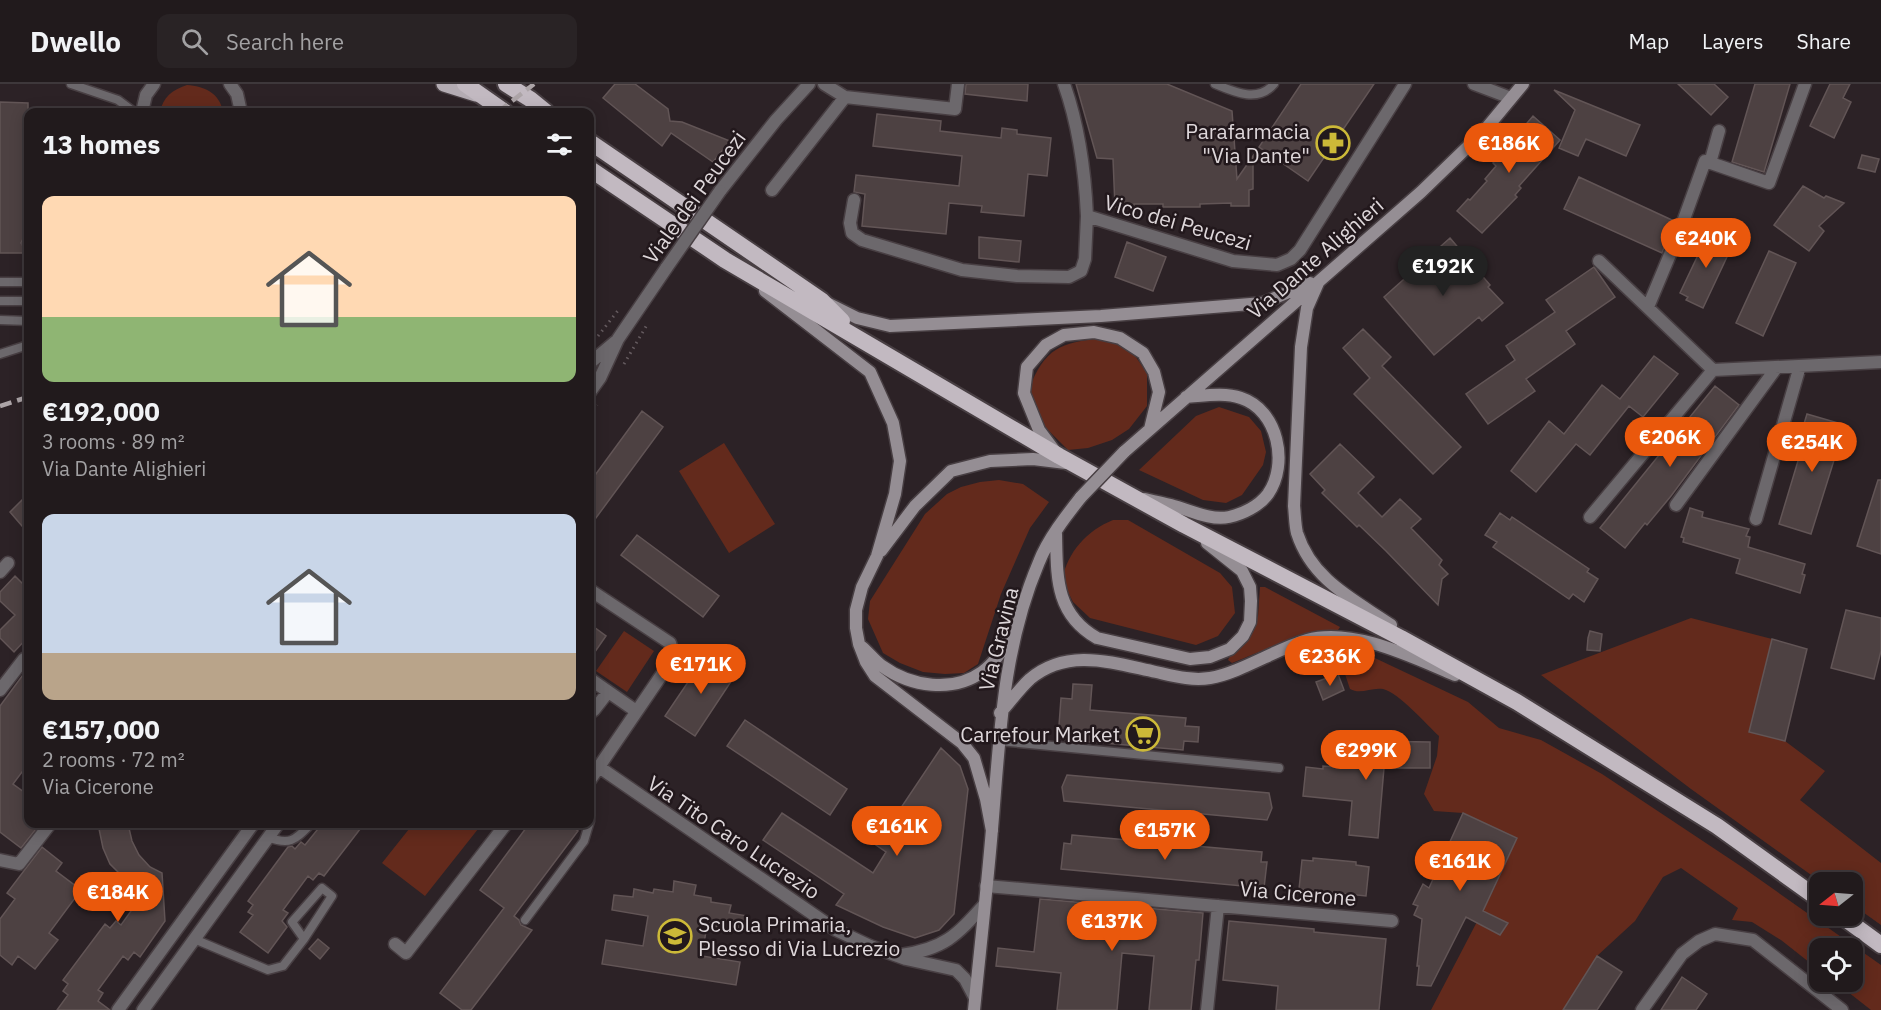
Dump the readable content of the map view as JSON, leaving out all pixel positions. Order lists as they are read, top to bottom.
{
  "streets": {
    "main road": ["Via Dante Alighieri", "Via Gravina"],
    "street": [
      "Viale dei Peucezi",
      "Vico dei Peucezi",
      "Via Tito Caro Lucrezio",
      "Via Cicerone"
    ]
  },
  "crossings": [
    ["Via Dante Alighieri", "Via Gravina"],
    ["Via Gravina", "Via Tito Caro Lucrezio"],
    ["Via Gravina", "Via Cicerone"]
  ],
  "places": {
    "pharmacy": ["Parafarmacia \"Via Dante\""],
    "supermarket": ["Carrefour Market"],
    "school or university": ["Scuola Primaria, Plesso di Via Lucrezio"]
  },
  "north": "left",
  "page": {
    "header": "Dwello",
    "search": "Search here",
    "nav": ["Map", "Layers", "Share"],
    "heading": "13 homes",
    "price": [
      "€186K",
      "€240K",
      "€192K",
      "€206K",
      "€254K",
      "€236K",
      "€171K",
      "€299K",
      "€161K",
      "€157K",
      "€161K",
      "€184K",
      "€137K"
    ],
    "list": [
      {
        "name": "€192,000",
        "note": "3 rooms · 89 m² · Via Dante Alighieri"
      },
      {
        "name": "€157,000",
        "note": "2 rooms · 72 m² · Via Cicerone"
      }
    ]
  }
}
